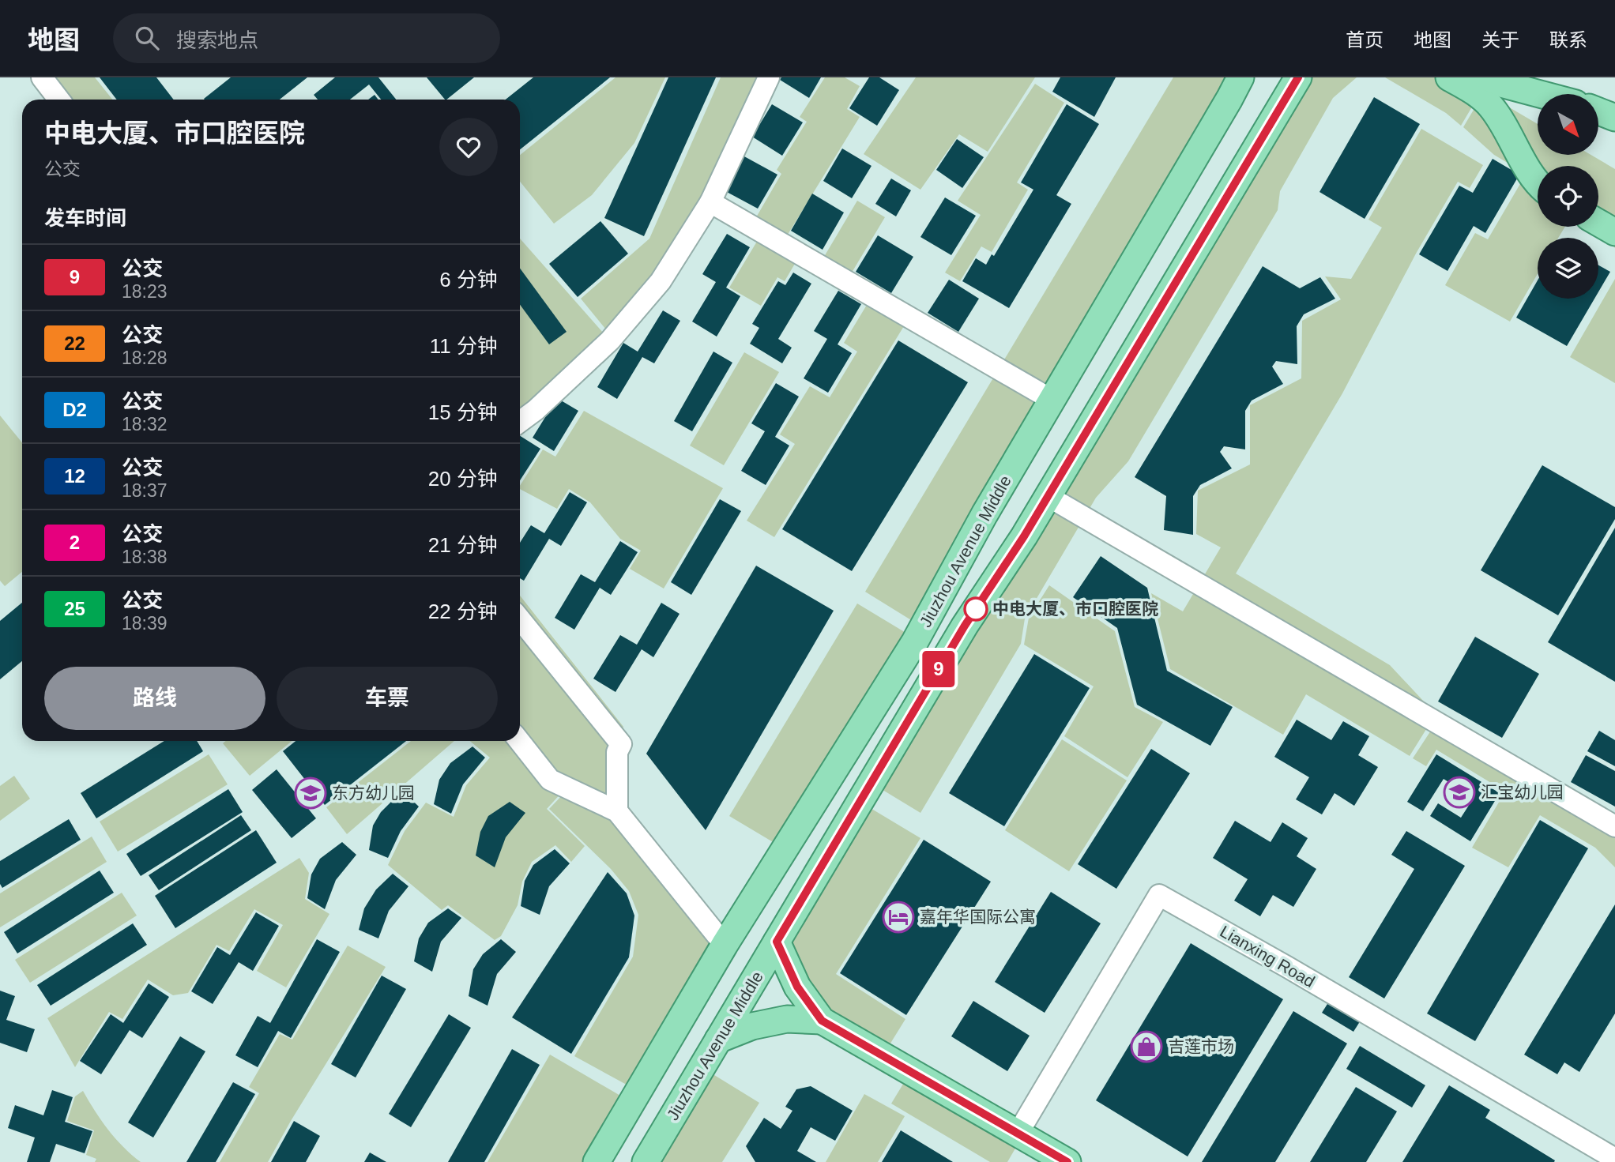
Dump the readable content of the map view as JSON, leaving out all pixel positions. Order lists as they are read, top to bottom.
{
  "streets": {
    "main road": ["Jiuzhou Avenue Middle"],
    "street": ["Lianxing Road"]
  },
  "places": {
    "other": ["中电大厦、市口腔医院"],
    "school or university": ["汇宝幼儿园", "东方幼儿园"],
    "hotel": ["嘉年华国际公寓"],
    "shop": ["吉莲市场"]
  },
  "lines": ["bus line 9"],
  "north": "bottom right",
  "page": {
    "header": "地图",
    "search": "搜索地点",
    "nav": [
      "首页",
      "地图",
      "关于",
      "联系"
    ],
    "on_map": "9",
    "heading": [
      ["中电大厦、市口腔医院", "公交"],
      "发车时间"
    ],
    "list": [
      {
        "mark": "9",
        "name": "公交",
        "note": "18:23",
        "value": "6 分钟"
      },
      {
        "mark": "22",
        "name": "公交",
        "note": "18:28",
        "value": "11 分钟"
      },
      {
        "mark": "D2",
        "name": "公交",
        "note": "18:32",
        "value": "15 分钟"
      },
      {
        "mark": "12",
        "name": "公交",
        "note": "18:37",
        "value": "20 分钟"
      },
      {
        "mark": "2",
        "name": "公交",
        "note": "18:38",
        "value": "21 分钟"
      },
      {
        "mark": "25",
        "name": "公交",
        "note": "18:39",
        "value": "22 分钟"
      }
    ],
    "buttons": ["路线", "车票"]
  }
}
